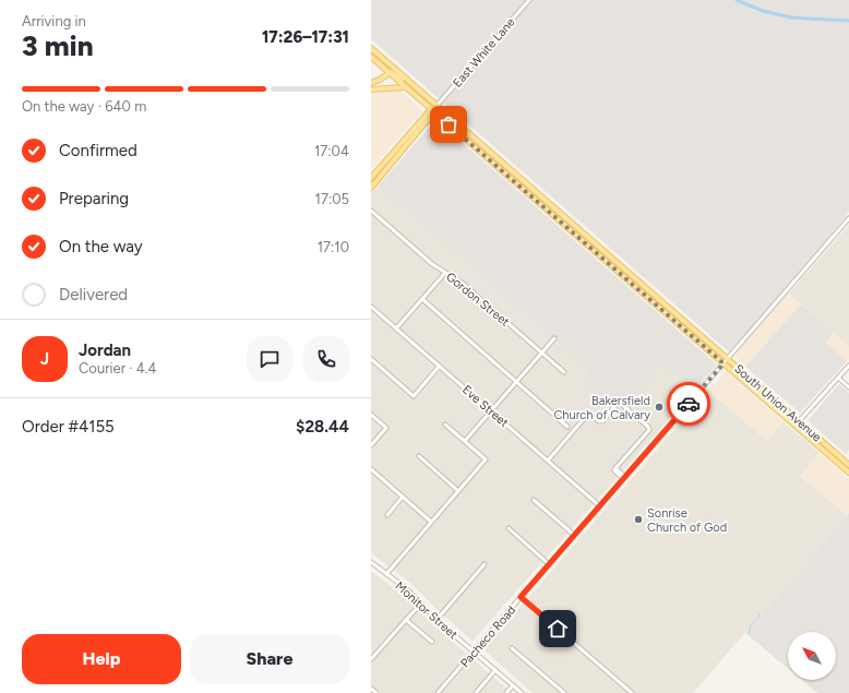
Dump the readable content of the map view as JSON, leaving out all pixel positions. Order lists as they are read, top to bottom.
{
  "streets": {
    "main road": ["South Union Avenue"],
    "street": [
      "East White Lane",
      "Gordon Street",
      "Eve Street",
      "Monitor Street",
      "Pacheco Road"
    ]
  },
  "crossings": [
    ["East White Lane", "South Union Avenue"],
    ["South Union Avenue", "Pacheco Road"],
    ["Eve Street", "Pacheco Road"],
    ["Monitor Street", "Pacheco Road"]
  ],
  "places": ["Bakersfield Church of Calvary", "Sonrise Church of God"],
  "north": "top left",
  "page": {
    "heading": ["3 min", "Arriving in", "17:26–17:31"],
    "panel": [
      "Jordan",
      "Courier · 4.4",
      "Order #4155",
      "$28.44"
    ],
    "bar": "On the way · 640 m",
    "list": [
      ["Confirmed", "17:04"],
      ["Preparing", "17:05"],
      ["On the way", "17:10"],
      "Delivered"
    ],
    "round": "J",
    "buttons": ["Help", "Share"]
  }
}
